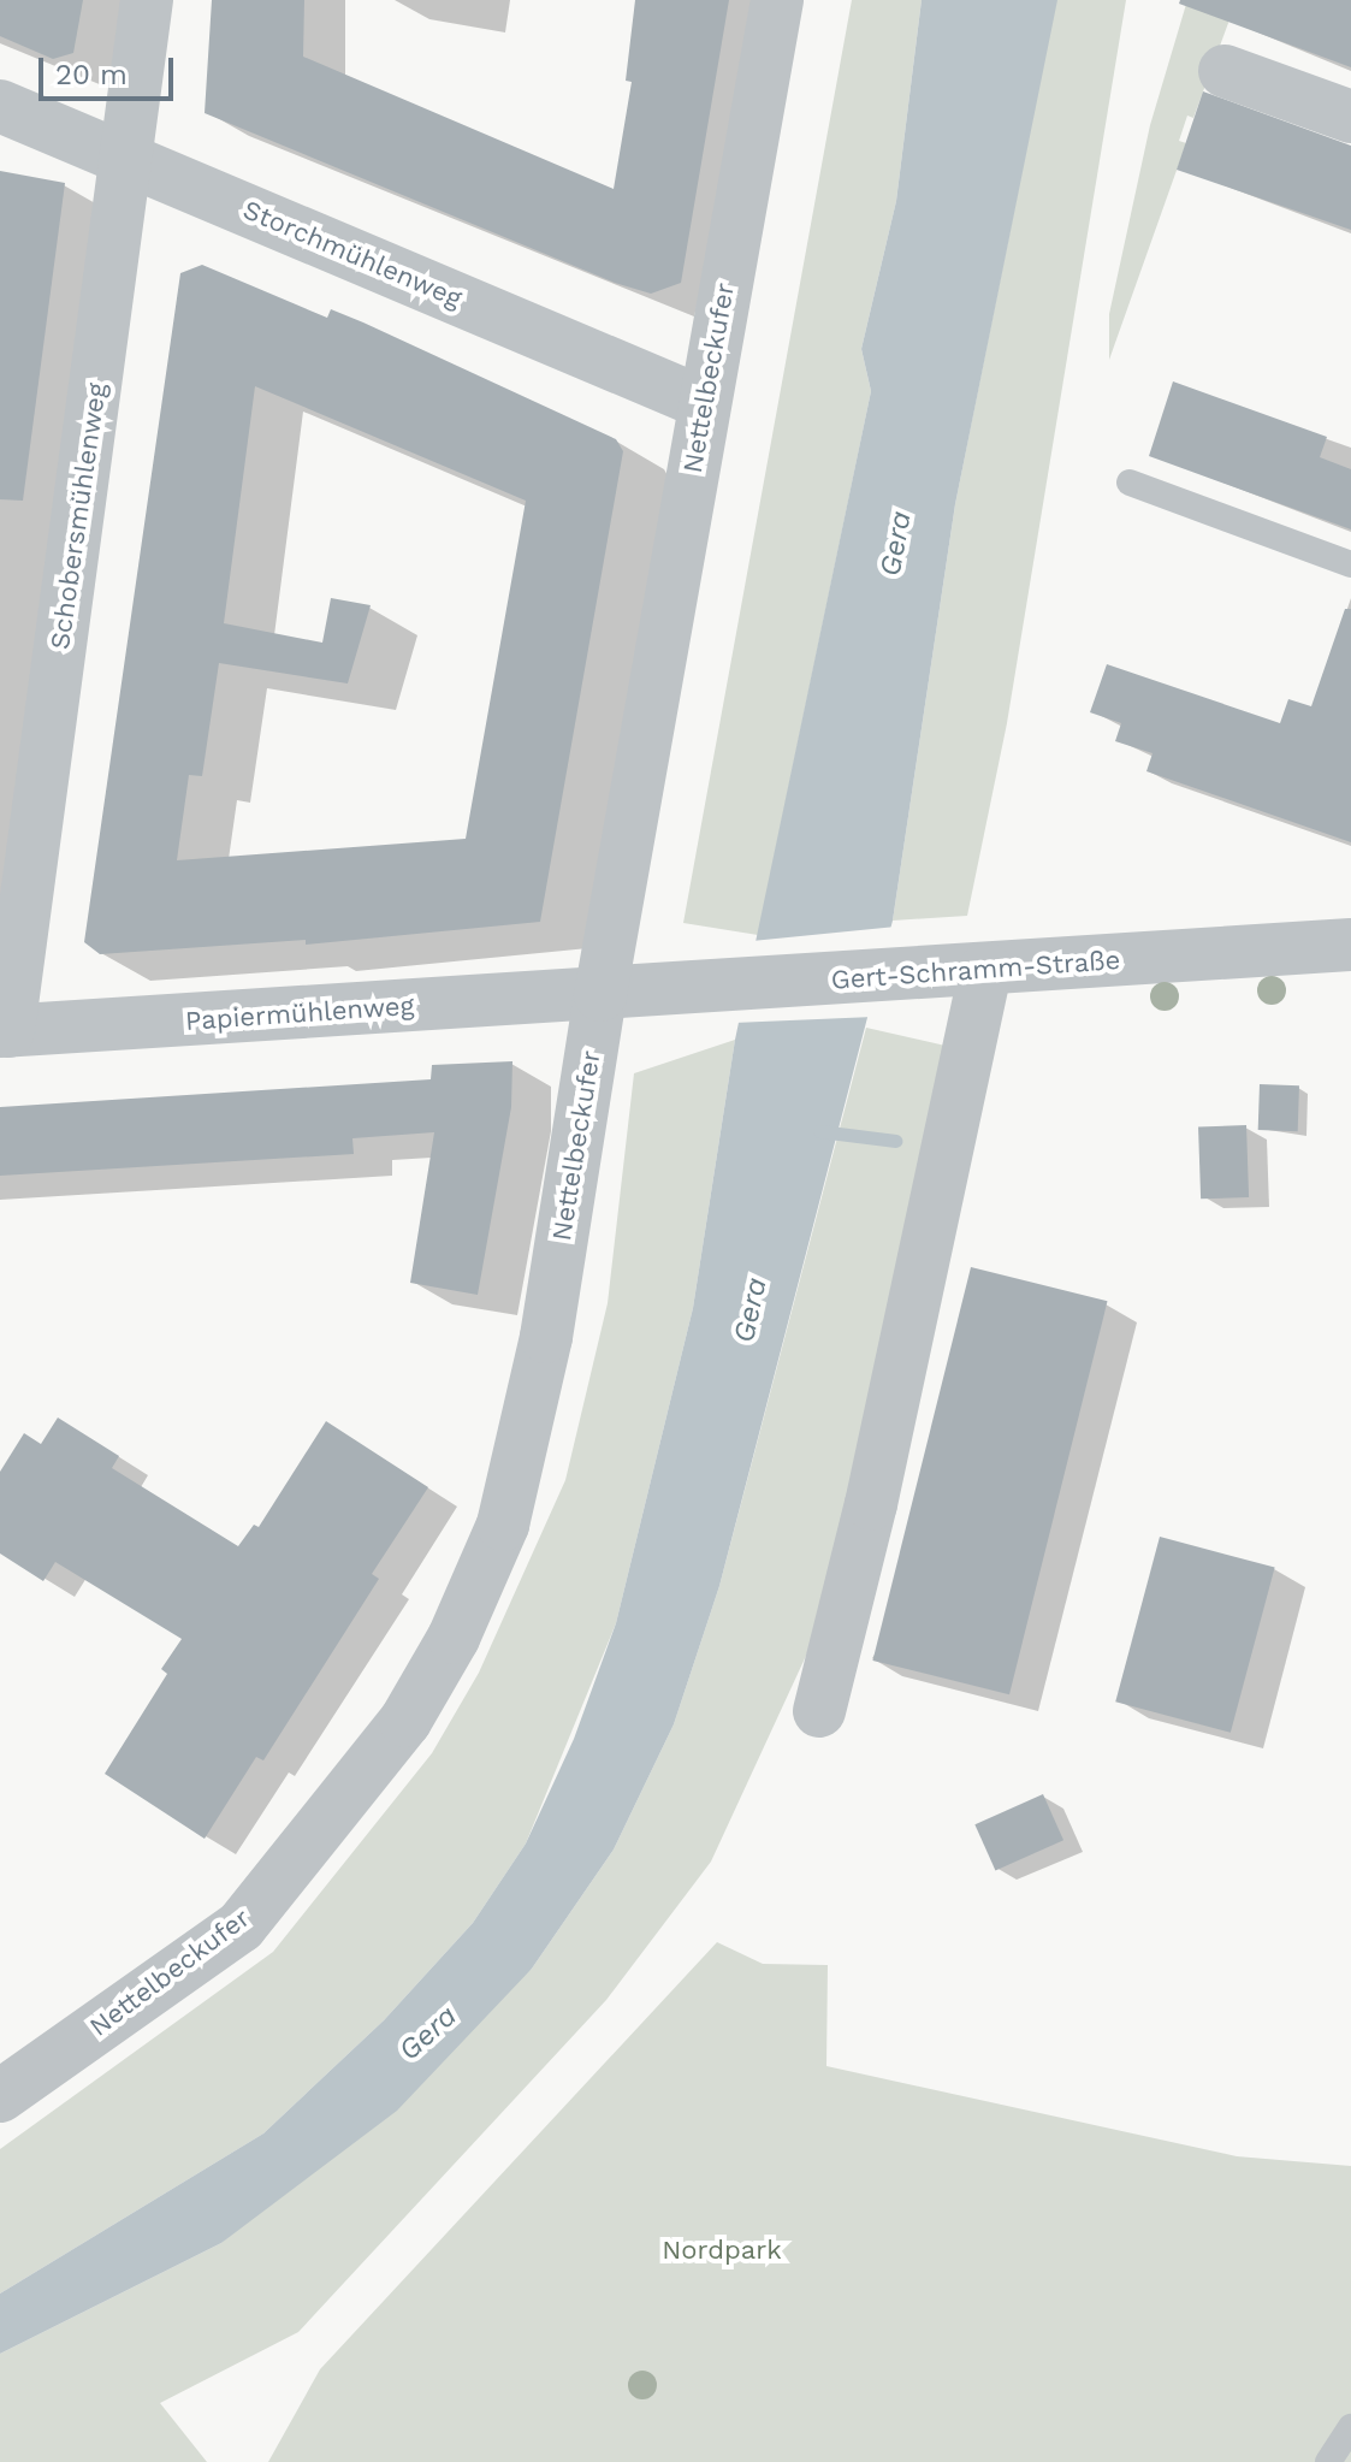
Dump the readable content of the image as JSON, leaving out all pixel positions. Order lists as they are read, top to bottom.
{
  "streets": {
    "street": [
      "Storchmühlenweg",
      "Nettelbeckufer",
      "Schobersmühlenweg",
      "Gert-Schramm-Straße",
      "Papiermühlenweg"
    ]
  },
  "crossings": [
    ["Storchmühlenweg", "Nettelbeckufer"],
    ["Storchmühlenweg", "Schobersmühlenweg"],
    ["Nettelbeckufer", "Gert-Schramm-Straße"],
    ["Nettelbeckufer", "Papiermühlenweg"],
    ["Schobersmühlenweg", "Papiermühlenweg"],
    ["Gert-Schramm-Straße", "Papiermühlenweg"]
  ],
  "water": ["Gera"],
  "parks": ["Nordpark"],
  "scale_bar": "20 m"
}
